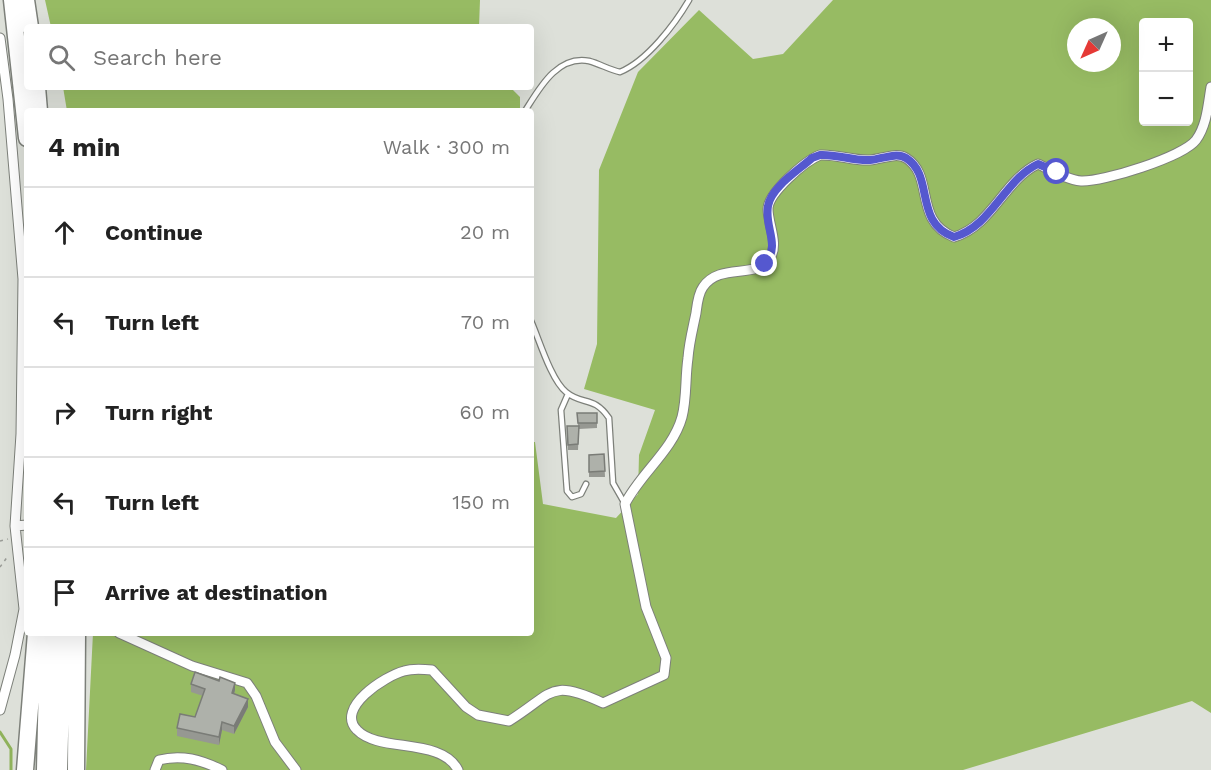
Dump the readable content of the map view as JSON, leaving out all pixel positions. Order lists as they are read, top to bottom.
{
  "north": "bottom left",
  "page": {
    "map_buttons": ["+", "−"],
    "search": "Search here",
    "heading": ["4 min", "Walk · 300 m"],
    "list": [
      ["Continue", "20 m"],
      ["Turn left", "70 m"],
      ["Turn right", "60 m"],
      ["Turn left", "150 m"],
      "Arrive at destination"
    ]
  }
}
